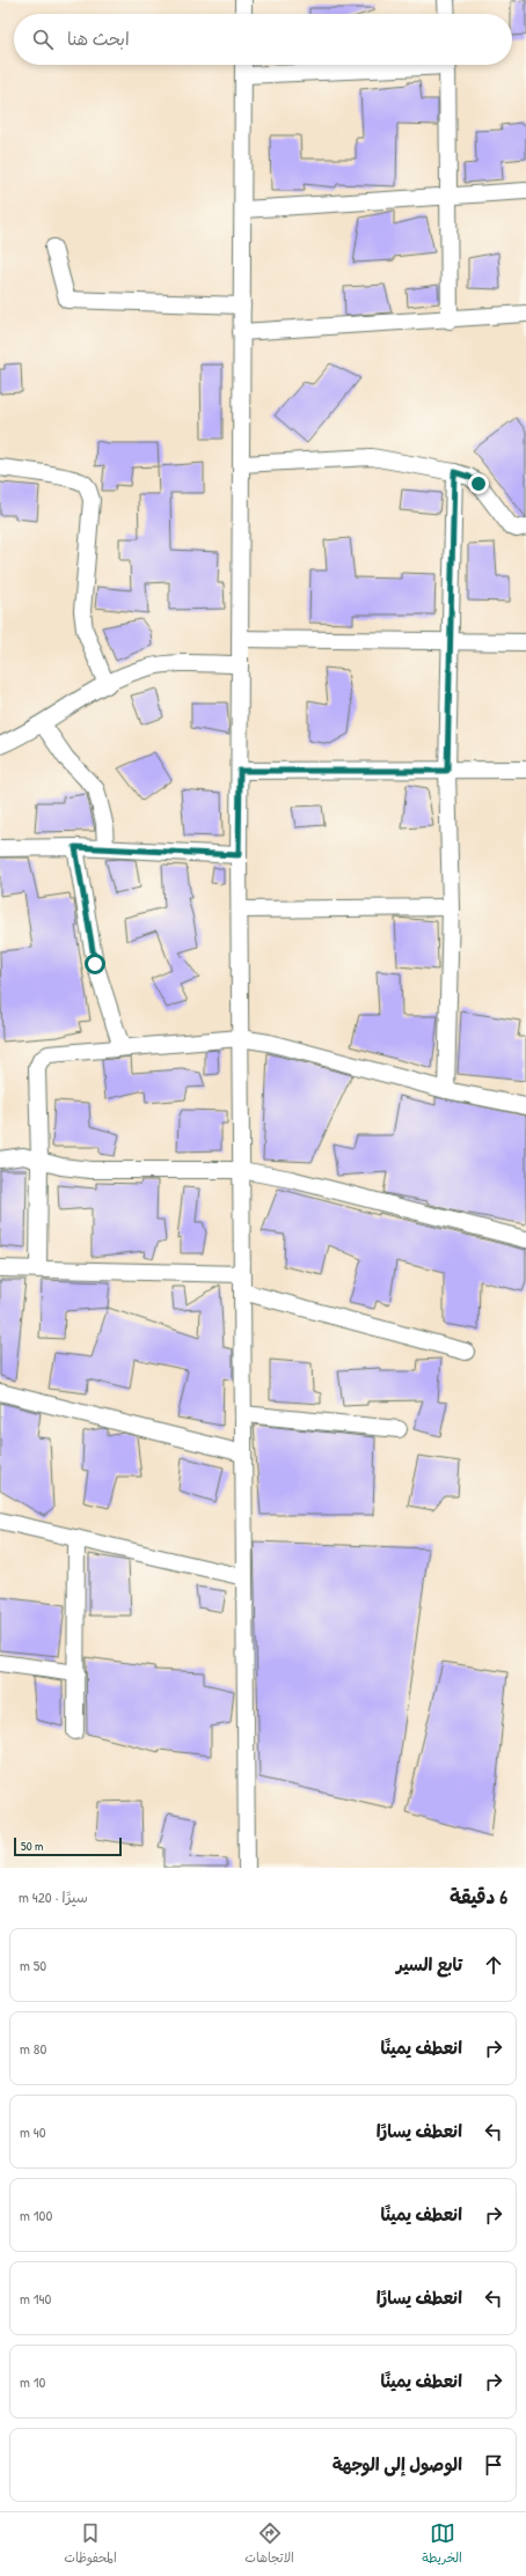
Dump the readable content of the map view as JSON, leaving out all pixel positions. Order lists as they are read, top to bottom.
{
  "scale_bar": "50 m",
  "page": {
    "search": "ابحث هنا",
    "scale": "50 m",
    "heading": ["6 دقيقة", "سيرًا · 420 m"],
    "list": [
      ["تابع السير", "50 m"],
      ["انعطف يمينًا", "80 m"],
      ["انعطف يسارًا", "40 m"],
      ["انعطف يمينًا", "100 m"],
      ["انعطف يسارًا", "140 m"],
      ["انعطف يمينًا", "10 m"],
      "الوصول إلى الوجهة"
    ],
    "nav": ["الخريطة", "الاتجاهات", "المحفوظات"]
  }
}
